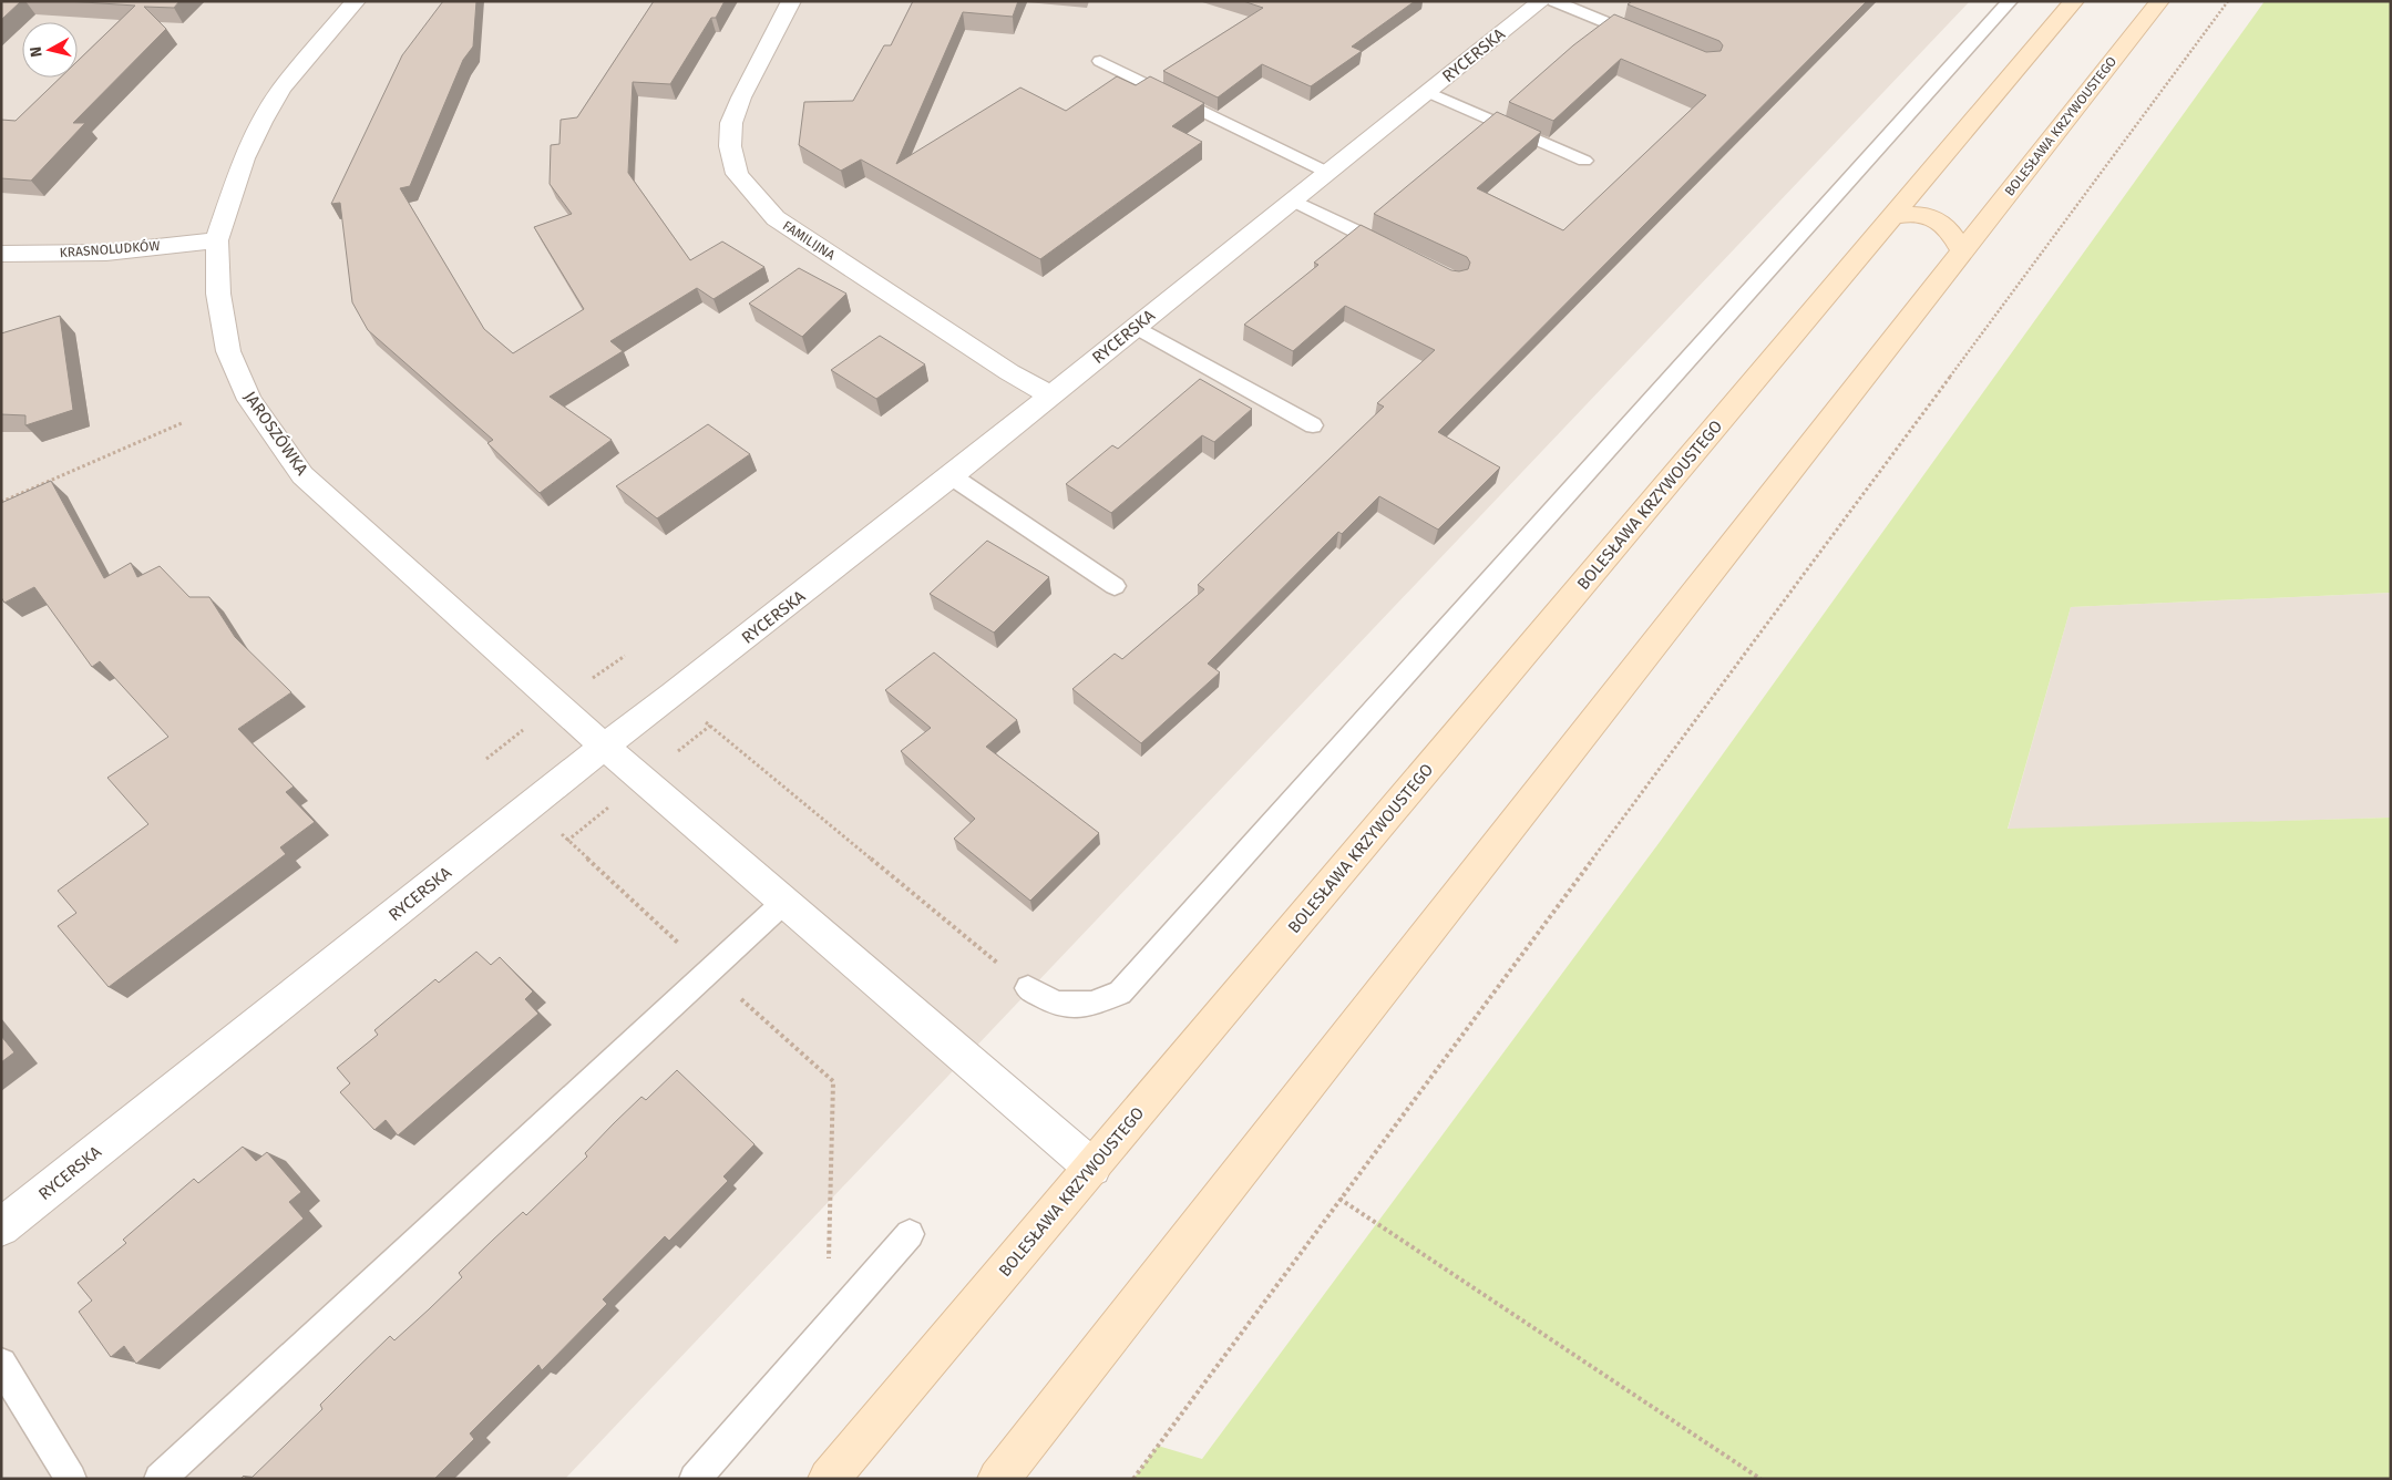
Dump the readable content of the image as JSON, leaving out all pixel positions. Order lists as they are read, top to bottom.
{
  "streets": {
    "main road": ["BOLESŁAWA KRZYWOUSTEGO"],
    "street": [
      "RYCERSKA",
      "FAMILIJNA",
      "KRASNOLUDKÓW",
      "JAROSZÓWKA"
    ]
  },
  "crossings": [
    ["RYCERSKA", "FAMILIJNA"],
    ["RYCERSKA", "JAROSZÓWKA"],
    ["BOLESŁAWA KRZYWOUSTEGO", "JAROSZÓWKA"],
    ["KRASNOLUDKÓW", "JAROSZÓWKA"]
  ],
  "north": "left"
}
